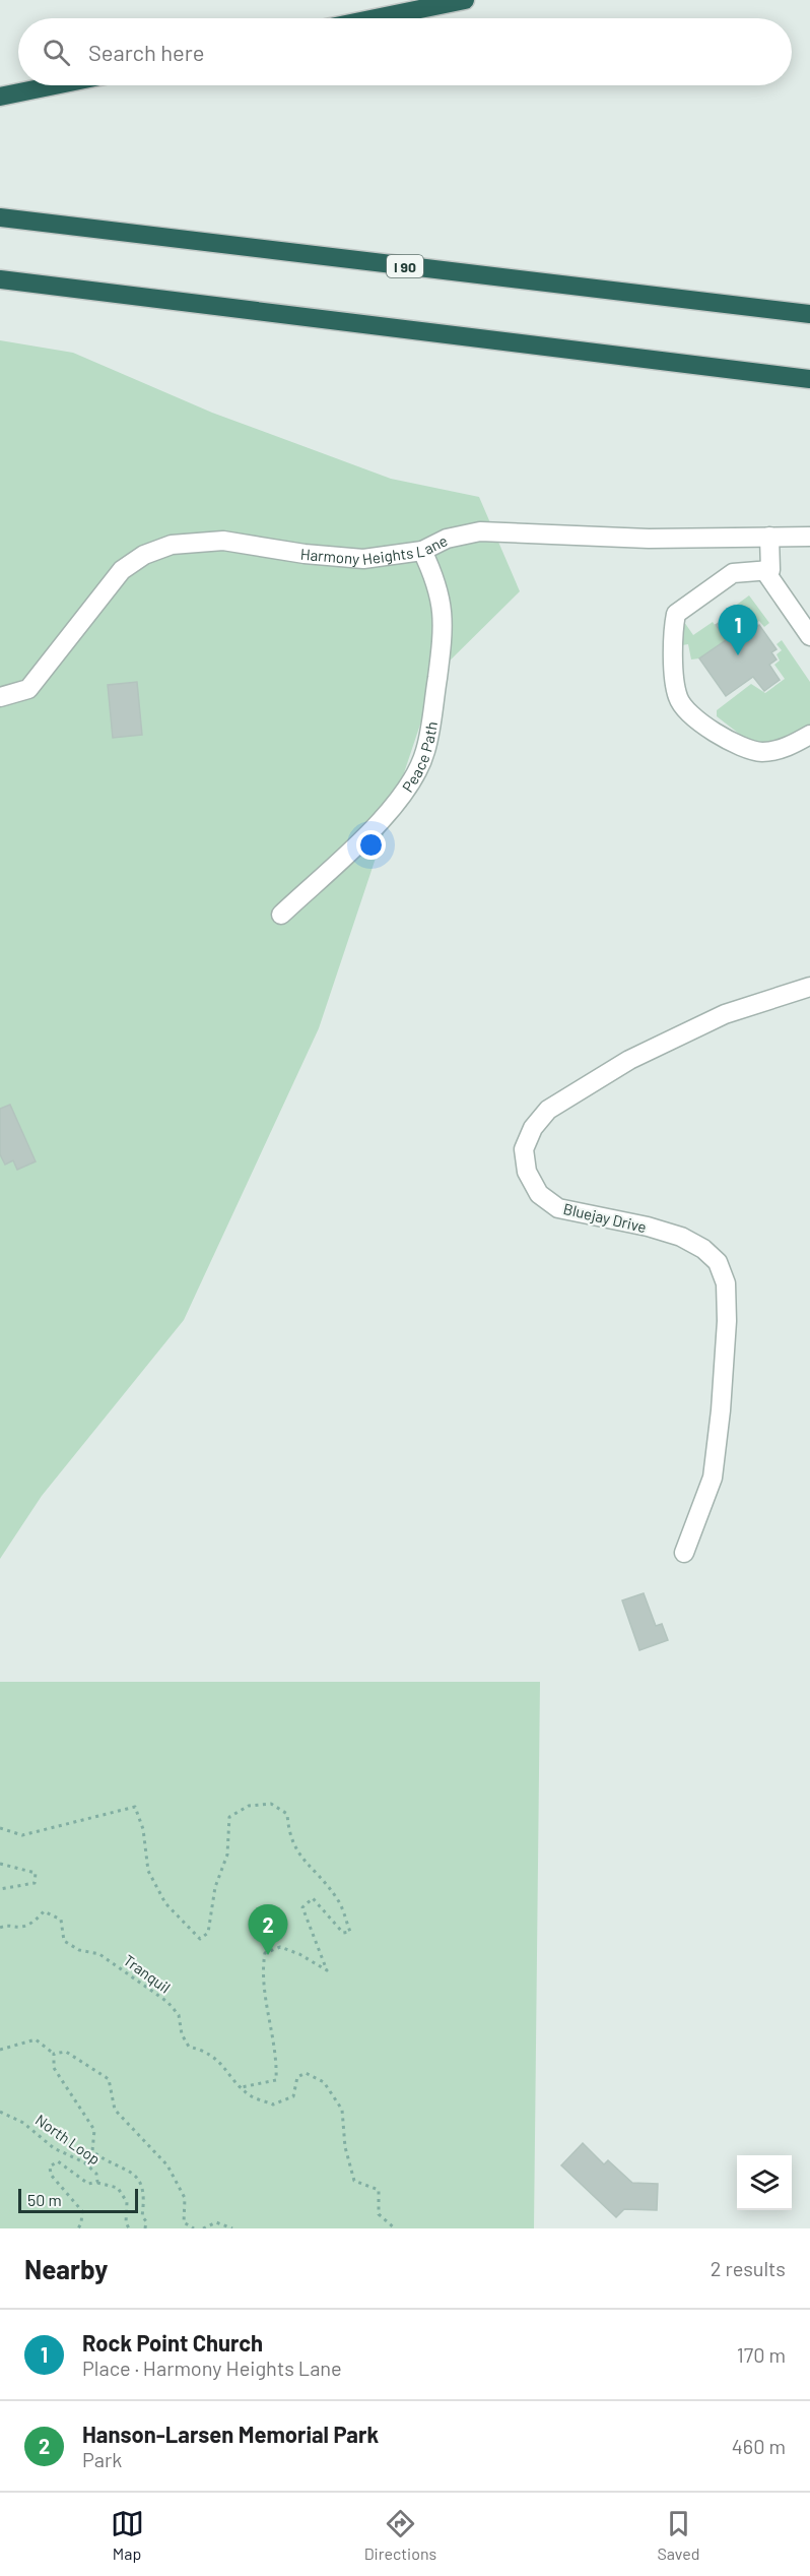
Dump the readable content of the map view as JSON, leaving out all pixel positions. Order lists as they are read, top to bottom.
{
  "streets": {
    "highway": ["I 90"],
    "street": ["Harmony Heights Lane", "Peace Path", "Bluejay Drive"],
    "path": ["Tranquil", "North Loop"]
  },
  "crossings": [
    ["Harmony Heights Lane", "Peace Path"]
  ],
  "scale_bar": "50 m",
  "page": {
    "search": "Search here",
    "pins": ["1", "2"],
    "scale": "50 m",
    "heading": ["Nearby", "2 results"],
    "list": [
      {
        "mark": "1",
        "name": "Rock Point Church",
        "note": "Place · Harmony Heights Lane",
        "value": "170 m"
      },
      {
        "mark": "2",
        "name": "Hanson-Larsen Memorial Park",
        "note": "Park",
        "value": "460 m"
      }
    ],
    "nav": ["Map", "Directions", "Saved"]
  }
}
